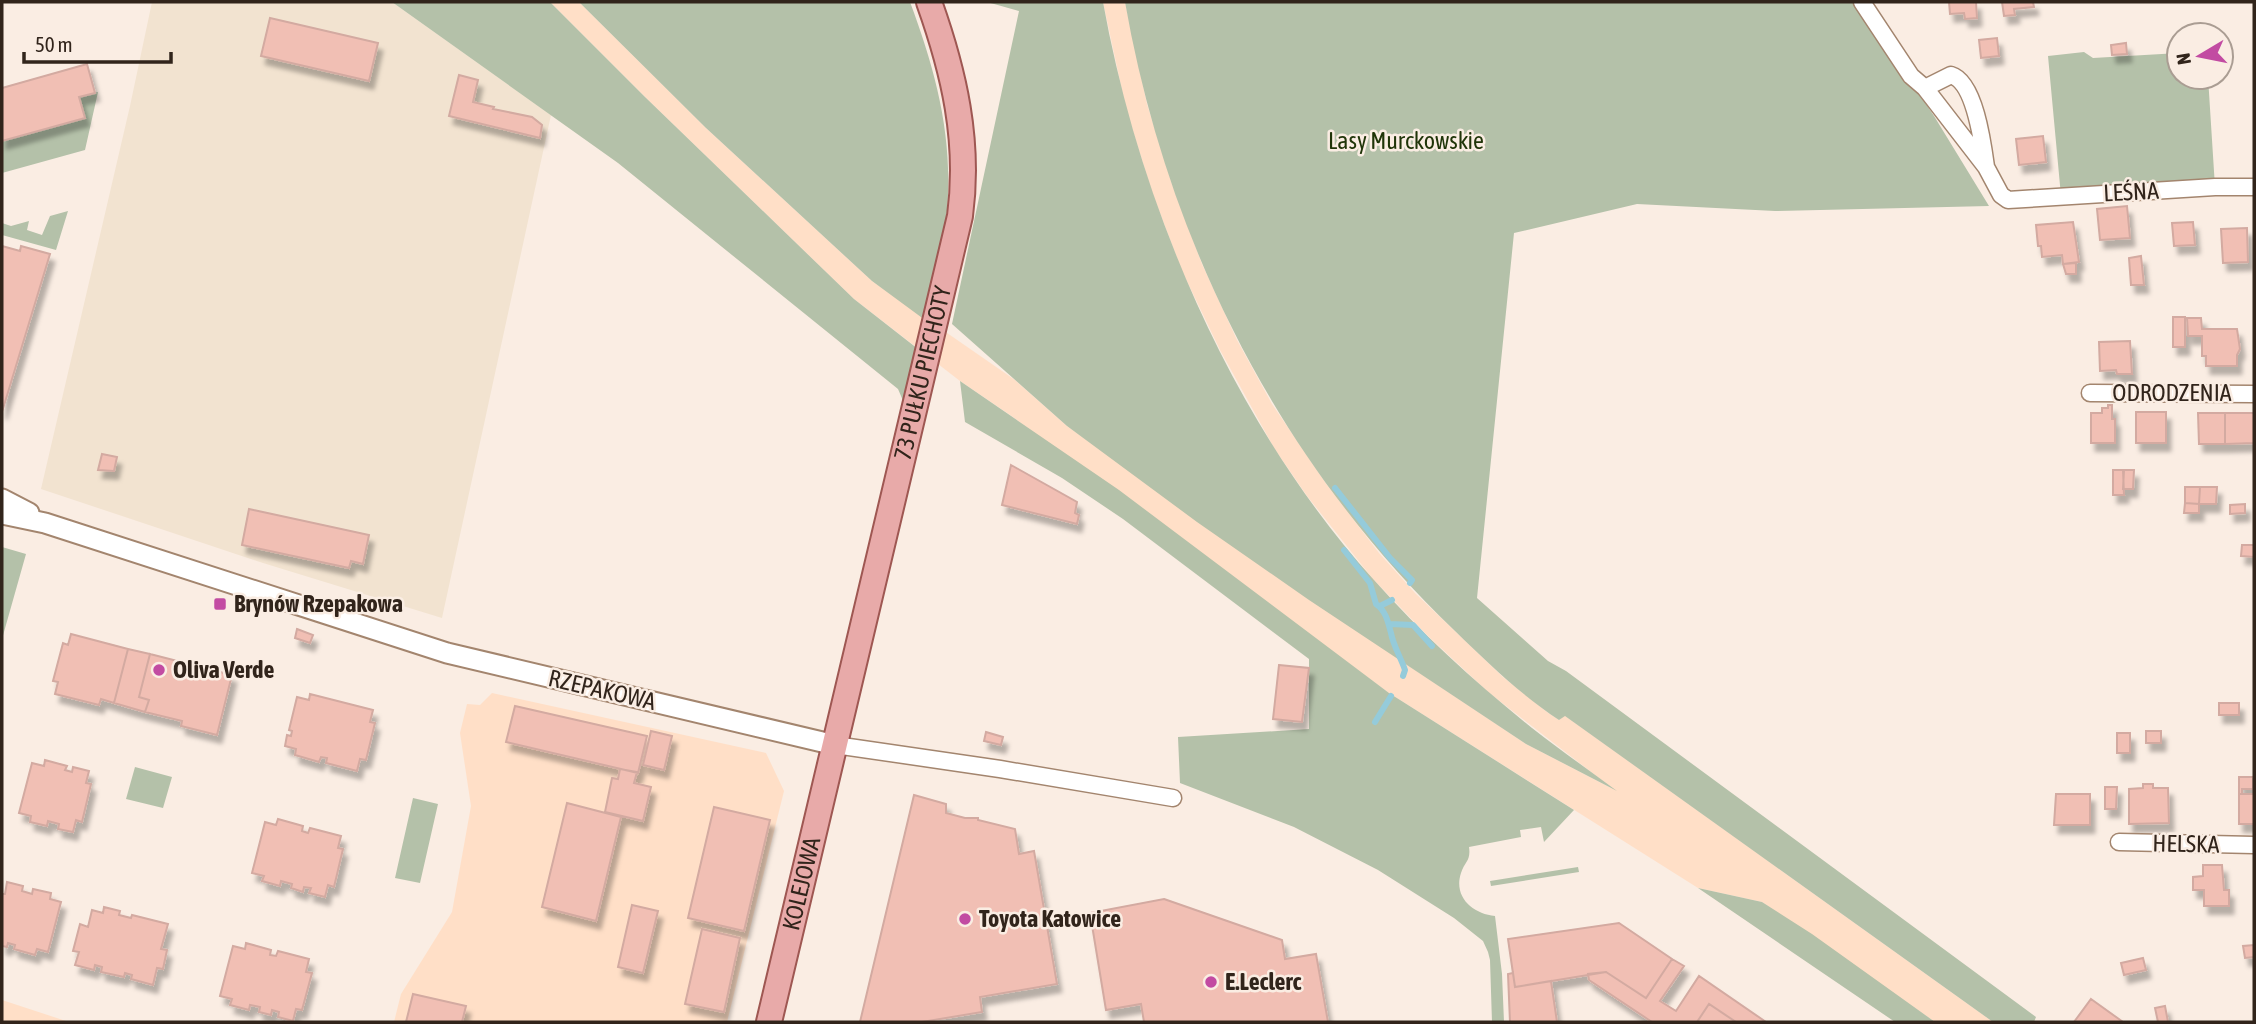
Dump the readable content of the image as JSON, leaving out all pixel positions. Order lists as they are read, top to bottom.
{
  "streets": {
    "main road": ["73 PUŁKU PIECHOTY", "KOLEJOWA"],
    "street": [
      "LEŚNA",
      "ODRODZENIA",
      "RZEPAKOWA",
      "HELSKA"
    ]
  },
  "crossings": [
    ["73 PUŁKU PIECHOTY", "RZEPAKOWA"],
    ["73 PUŁKU PIECHOTY", "KOLEJOWA"],
    ["RZEPAKOWA", "KOLEJOWA"]
  ],
  "parks": ["Lasy Murckowskie"],
  "places": {
    "transit": ["Brynów Rzepakowa"],
    "other": ["Oliva Verde", "Toyota Katowice", "E.Leclerc"]
  },
  "scale_bar": "50 m",
  "north": "left"
}
